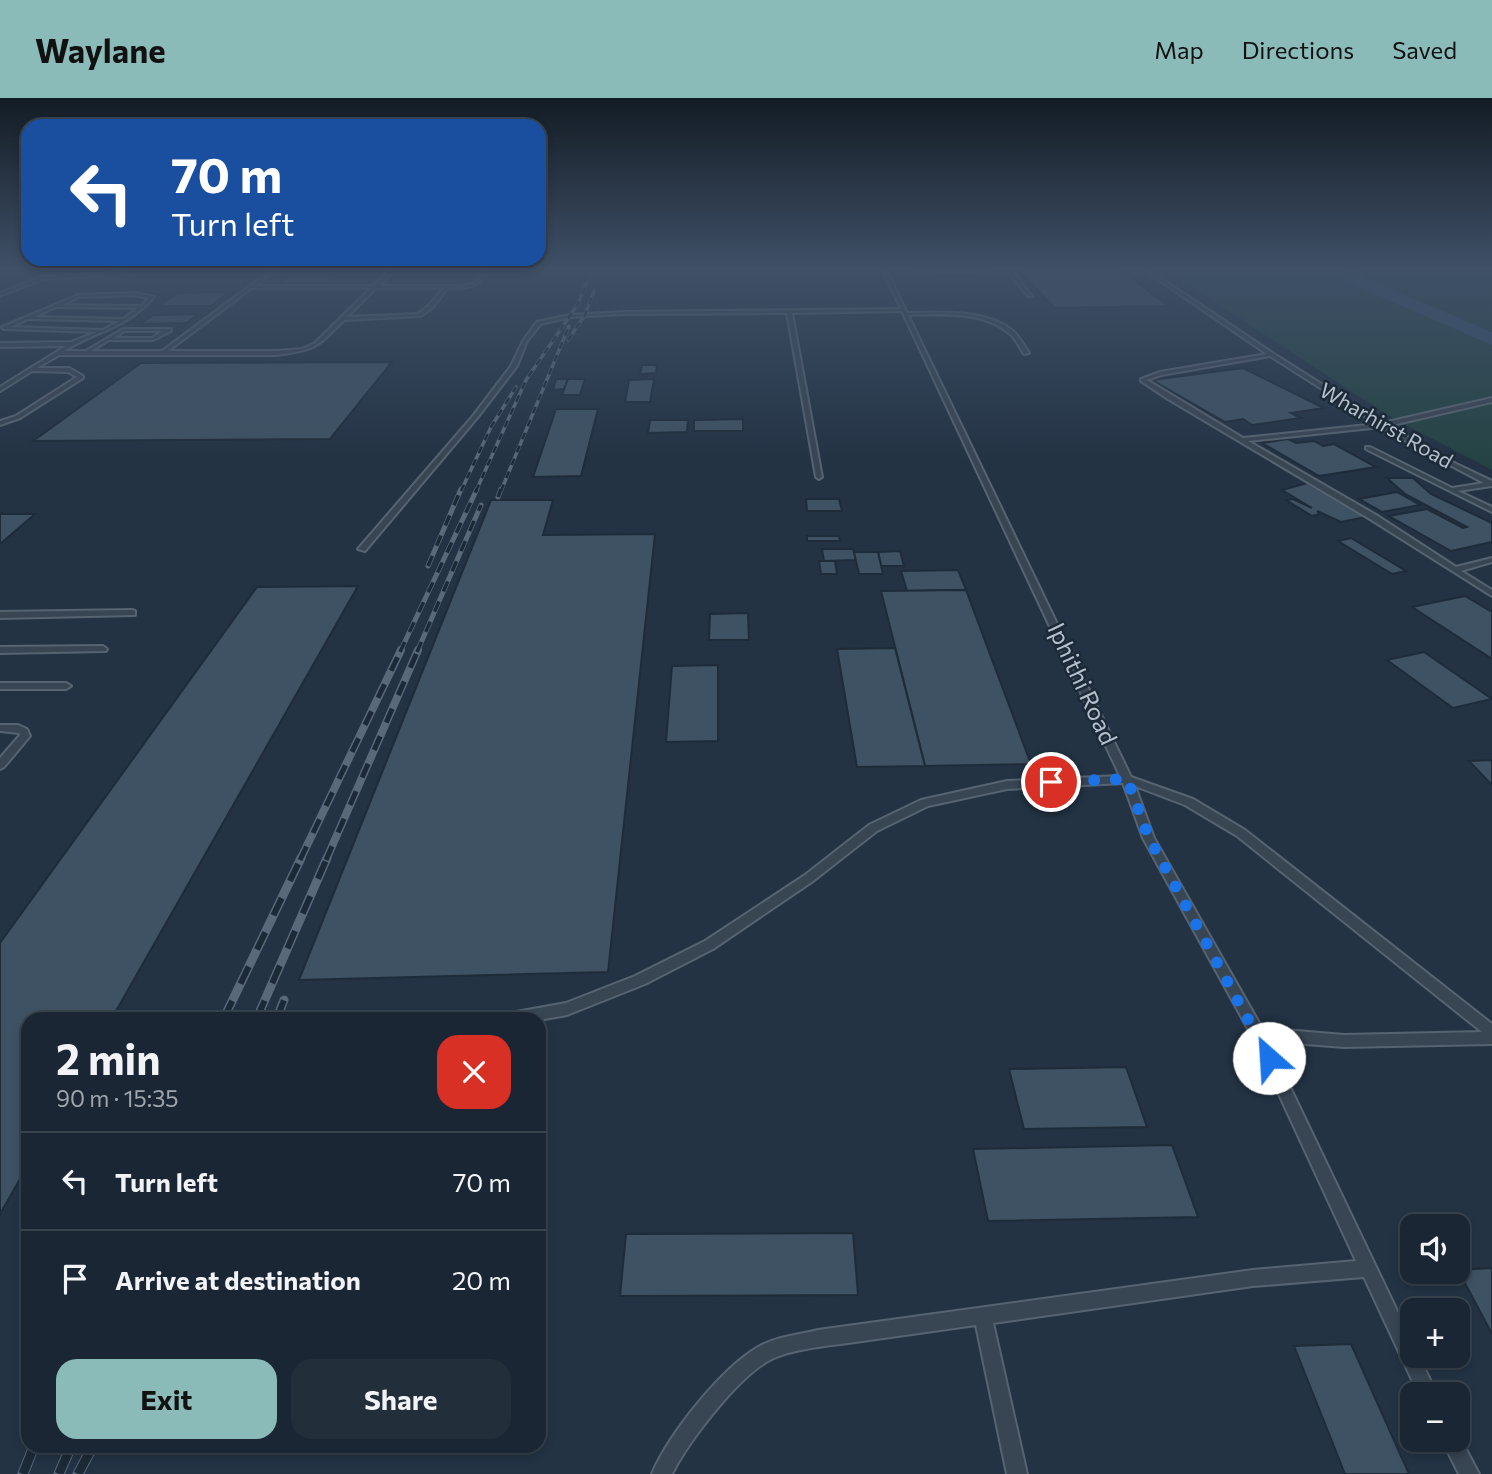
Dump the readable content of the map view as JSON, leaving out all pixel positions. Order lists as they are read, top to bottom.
{
  "streets": {
    "lane": ["Wharhirst Road", "Iphithi Road"]
  },
  "page": {
    "header": "Waylane",
    "nav": ["Map", "Directions", "Saved"],
    "turn": ["70 m", "Turn left"],
    "heading": ["2 min", "90 m · 15:35"],
    "list": [
      {
        "name": "Turn left",
        "value": "70 m"
      },
      {
        "name": "Arrive at destination",
        "value": "20 m"
      }
    ],
    "map_buttons": ["+", "−"],
    "buttons": ["Exit", "Share"]
  }
}
